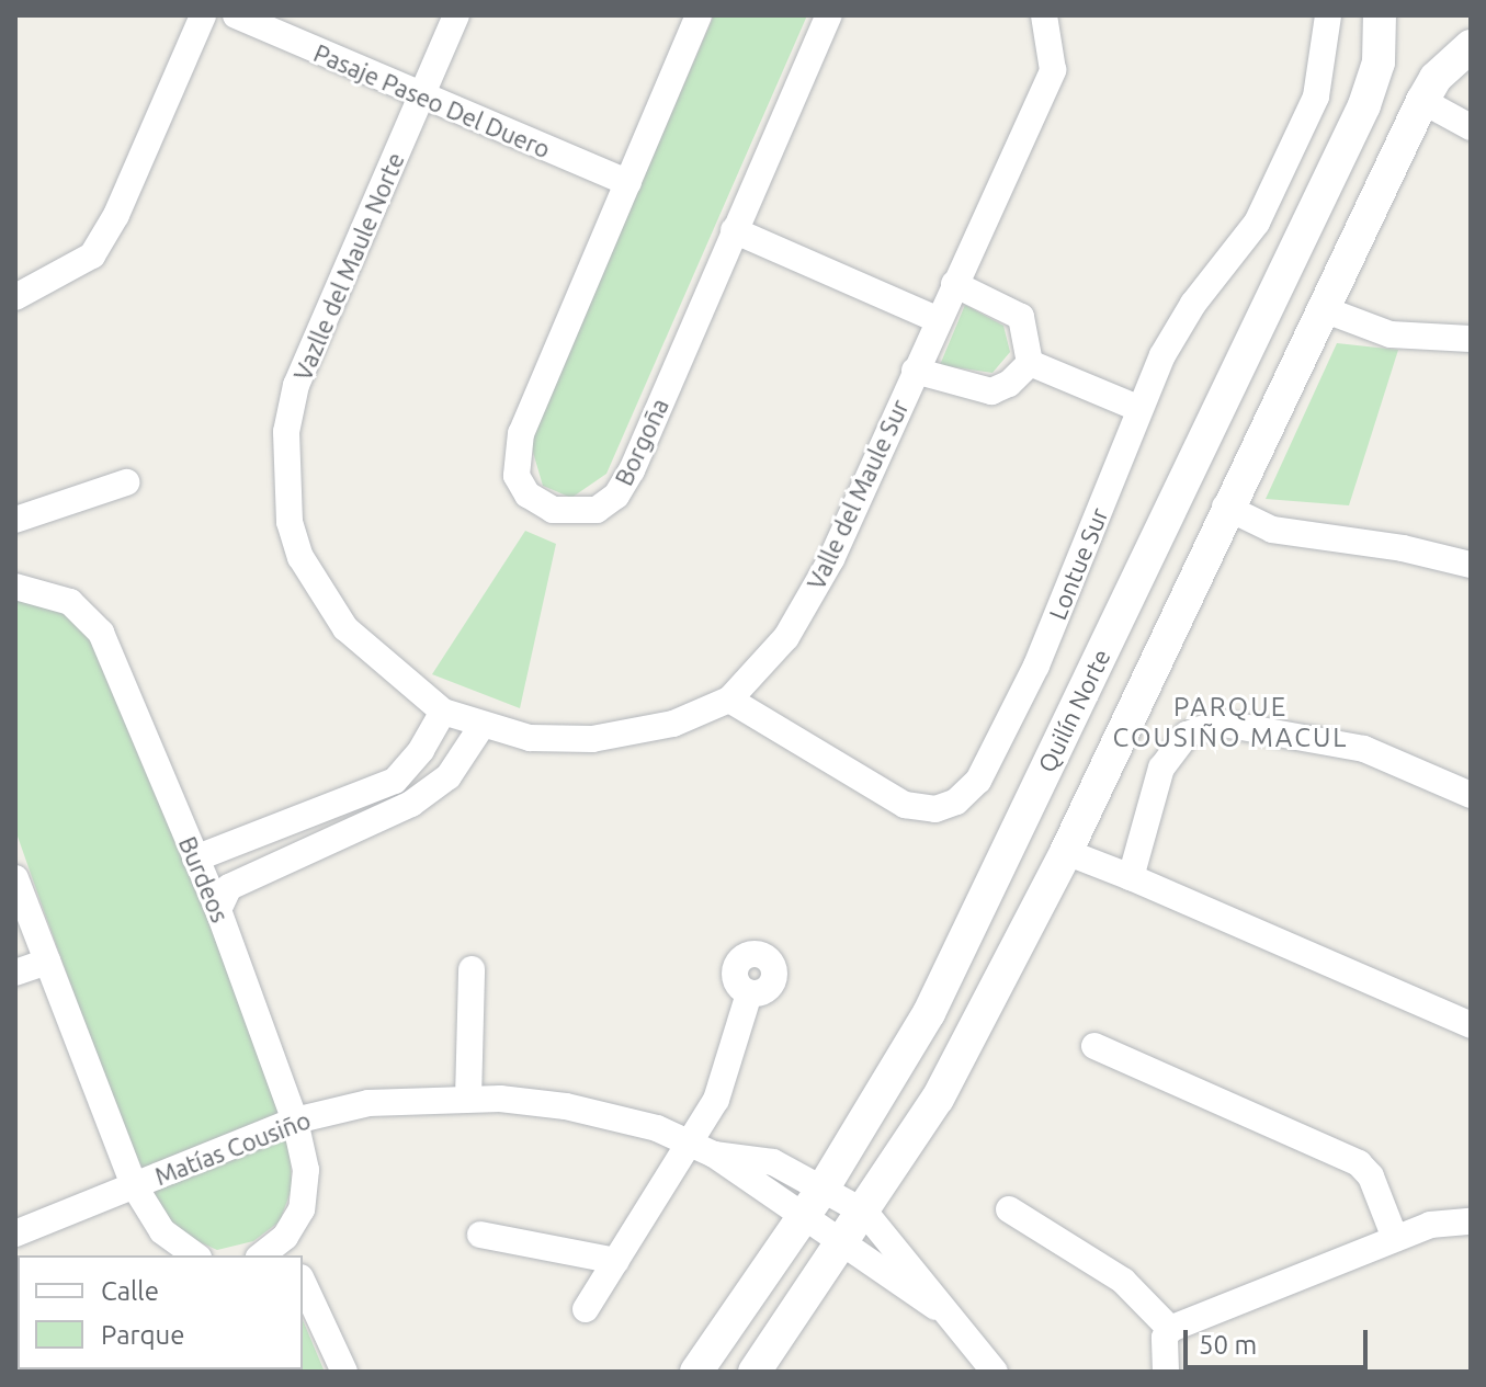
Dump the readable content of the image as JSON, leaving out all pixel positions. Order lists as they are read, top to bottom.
{
  "streets": {
    "street": [
      "Pasaje Paseo Del Duero",
      "Vazlle del Maule Norte",
      "Borgoña",
      "Valle del Maule Sur",
      "Lontue Sur",
      "Quilín Norte",
      "Burdeos",
      "Matías Cousiño"
    ]
  },
  "crossings": [
    ["Pasaje Paseo Del Duero", "Vazlle del Maule Norte"],
    ["Pasaje Paseo Del Duero", "Borgoña"],
    ["Vazlle del Maule Norte", "Valle del Maule Sur"],
    ["Valle del Maule Sur", "Lontue Sur"],
    ["Quilín Norte", "Matías Cousiño"],
    ["Burdeos", "Matías Cousiño"]
  ],
  "districts": ["PARQUE COUSIÑO MACUL"],
  "legend": ["Calle", "Parque"],
  "scale_bar": "50 m"
}
